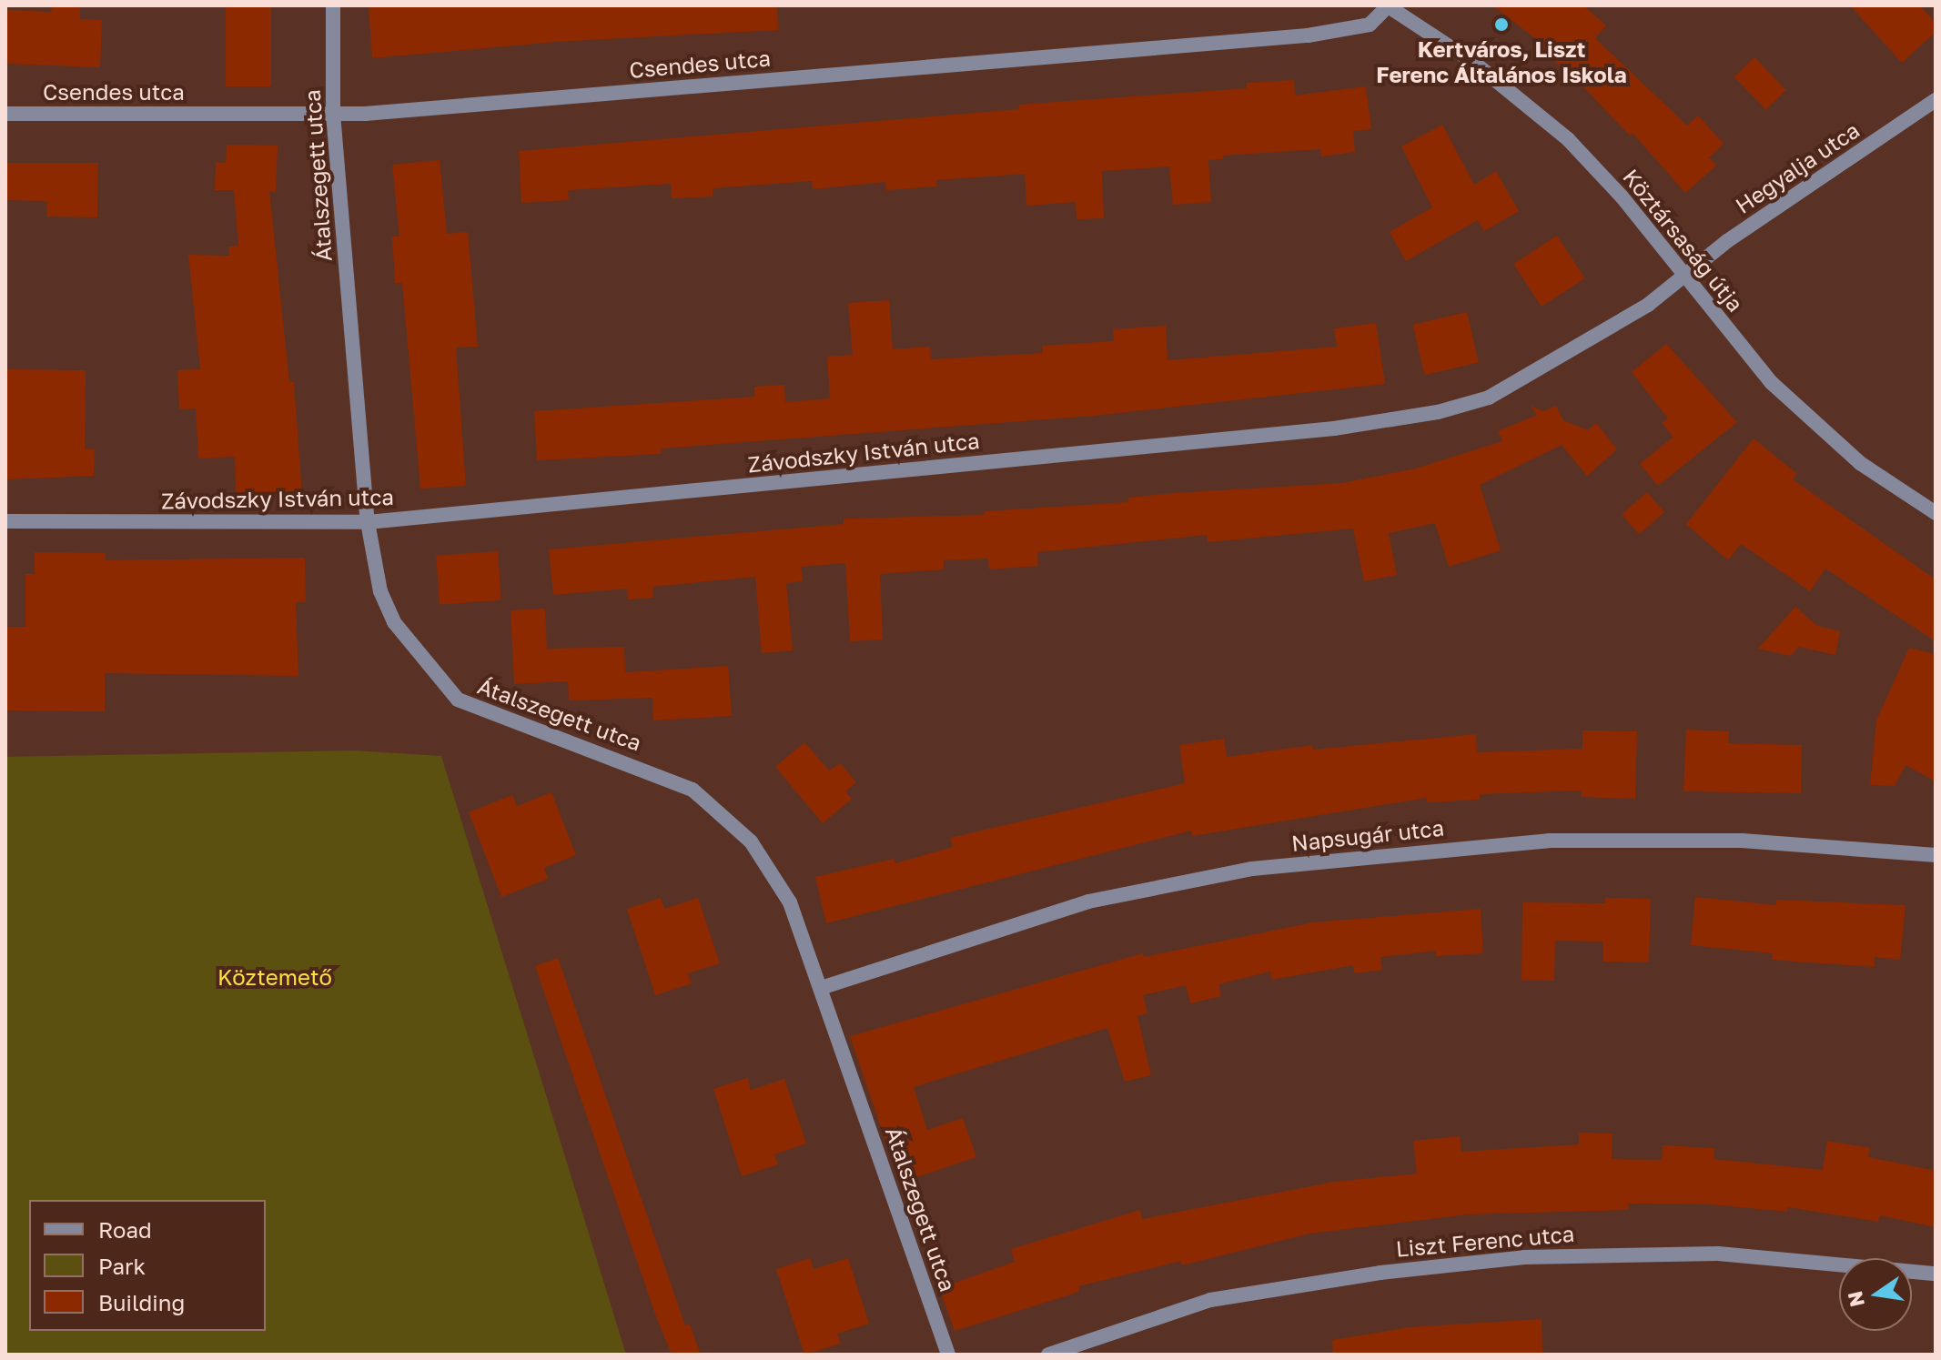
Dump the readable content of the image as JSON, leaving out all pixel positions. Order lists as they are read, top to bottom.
{
  "streets": {
    "street": [
      "Csendes utca",
      "Hegyalja utca",
      "Átalszegett utca",
      "Köztársaság útja",
      "Závodszky István utca",
      "Napsugár utca",
      "Liszt Ferenc utca"
    ]
  },
  "crossings": [
    ["Csendes utca", "Átalszegett utca"],
    ["Csendes utca", "Köztársaság útja"],
    ["Hegyalja utca", "Köztársaság útja"],
    ["Hegyalja utca", "Závodszky István utca"],
    ["Átalszegett utca", "Závodszky István utca"],
    ["Átalszegett utca", "Napsugár utca"],
    ["Köztársaság útja", "Závodszky István utca"]
  ],
  "parks": ["Köztemető"],
  "places": ["Kertváros, Liszt Ferenc Általános Iskola"],
  "legend": ["Road", "Park", "Building"],
  "north": "left"
}
